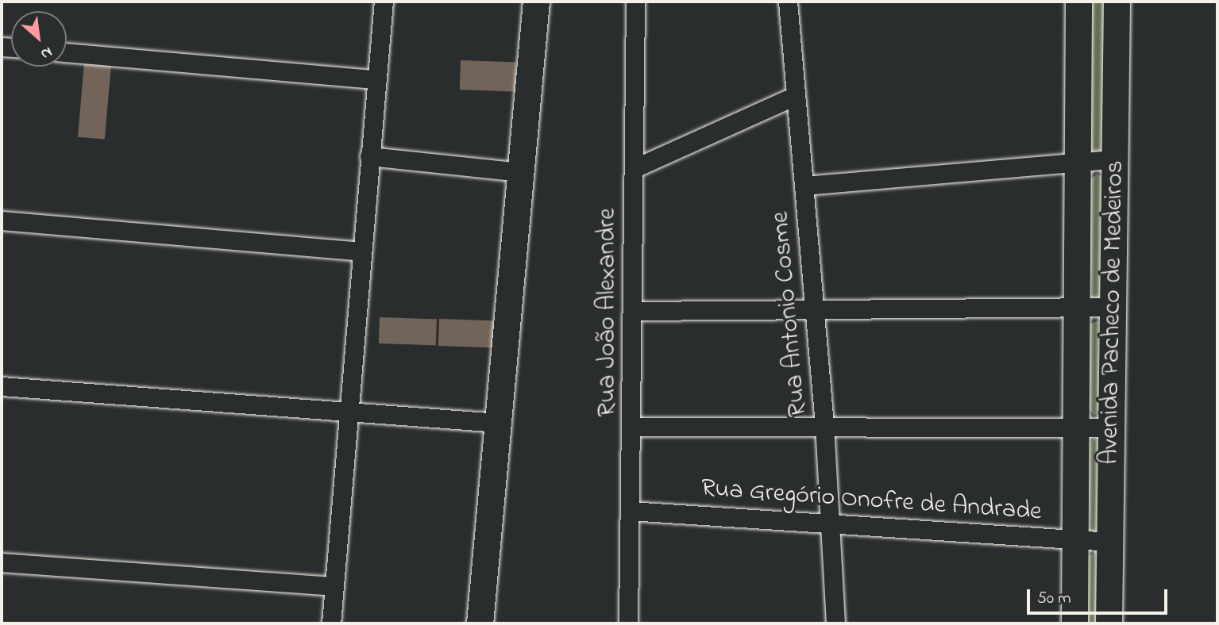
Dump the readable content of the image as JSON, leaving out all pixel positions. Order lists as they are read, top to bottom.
{
  "streets": {
    "street": [
      "Rua João Alexandre",
      "Avenida Pacheco de Medeiros",
      "Rua Antonio Cosme",
      "Rua Gregório Onofre de Andrade"
    ]
  },
  "crossings": [
    ["Rua João Alexandre", "Rua Gregório Onofre de Andrade"],
    ["Avenida Pacheco de Medeiros", "Rua Gregório Onofre de Andrade"],
    ["Rua Antonio Cosme", "Rua Gregório Onofre de Andrade"]
  ],
  "scale_bar": "50 m",
  "north": "bottom right"
}
